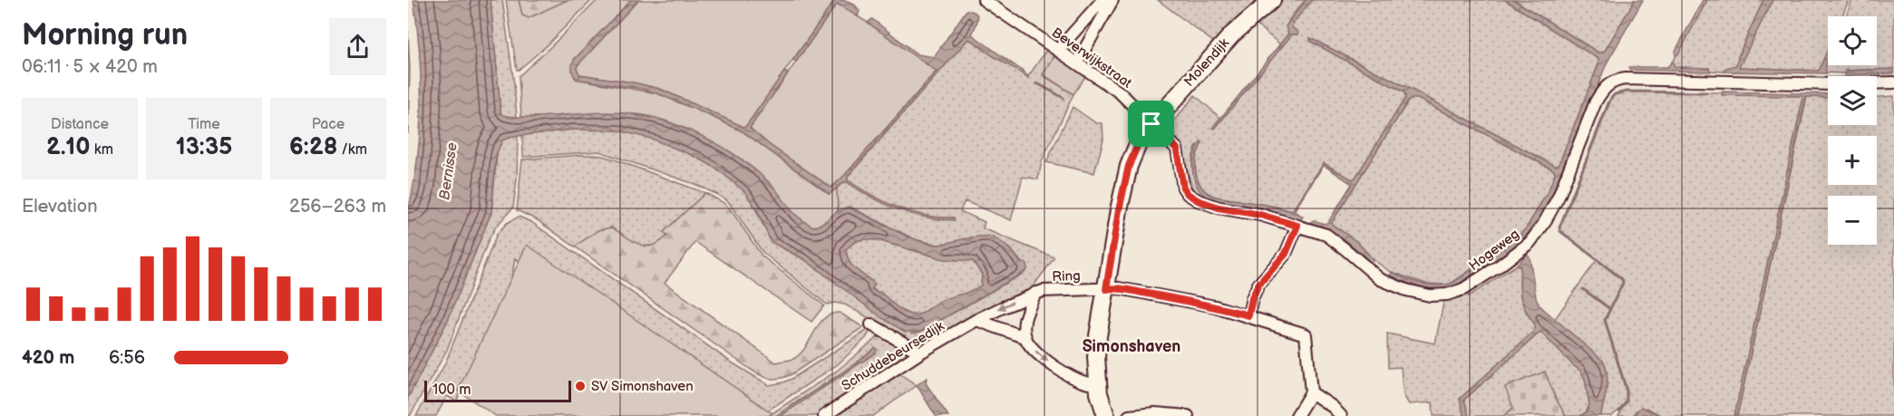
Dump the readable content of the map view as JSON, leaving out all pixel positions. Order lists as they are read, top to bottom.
{
  "streets": {
    "main road": ["Molendijk"],
    "street": [
      "Beverwijkstraat",
      "Hogeweg",
      "Ring",
      "Schuddebeursedijk"
    ]
  },
  "crossings": [
    ["Beverwijkstraat", "Molendijk"],
    ["Beverwijkstraat", "Hogeweg"],
    ["Molendijk", "Hogeweg"],
    ["Molendijk", "Ring"],
    ["Ring", "Schuddebeursedijk"]
  ],
  "districts": ["Simonshaven"],
  "water": ["Bernisse"],
  "places": ["SV Simonshaven"],
  "scale_bar": "100 m",
  "page": {
    "heading": ["Morning run", "06:11 · 5 × 420 m"],
    "map_buttons": ["+", "−"],
    "stats": [
      ["Distance", "2.10 km"],
      ["Time", "13:35"],
      ["Pace", "6:28 /km"]
    ],
    "chart": ["Elevation", "256–263 m"],
    "list": [
      {
        "name": "420 m",
        "note": "6:56"
      }
    ],
    "scale": "100 m"
  }
}
